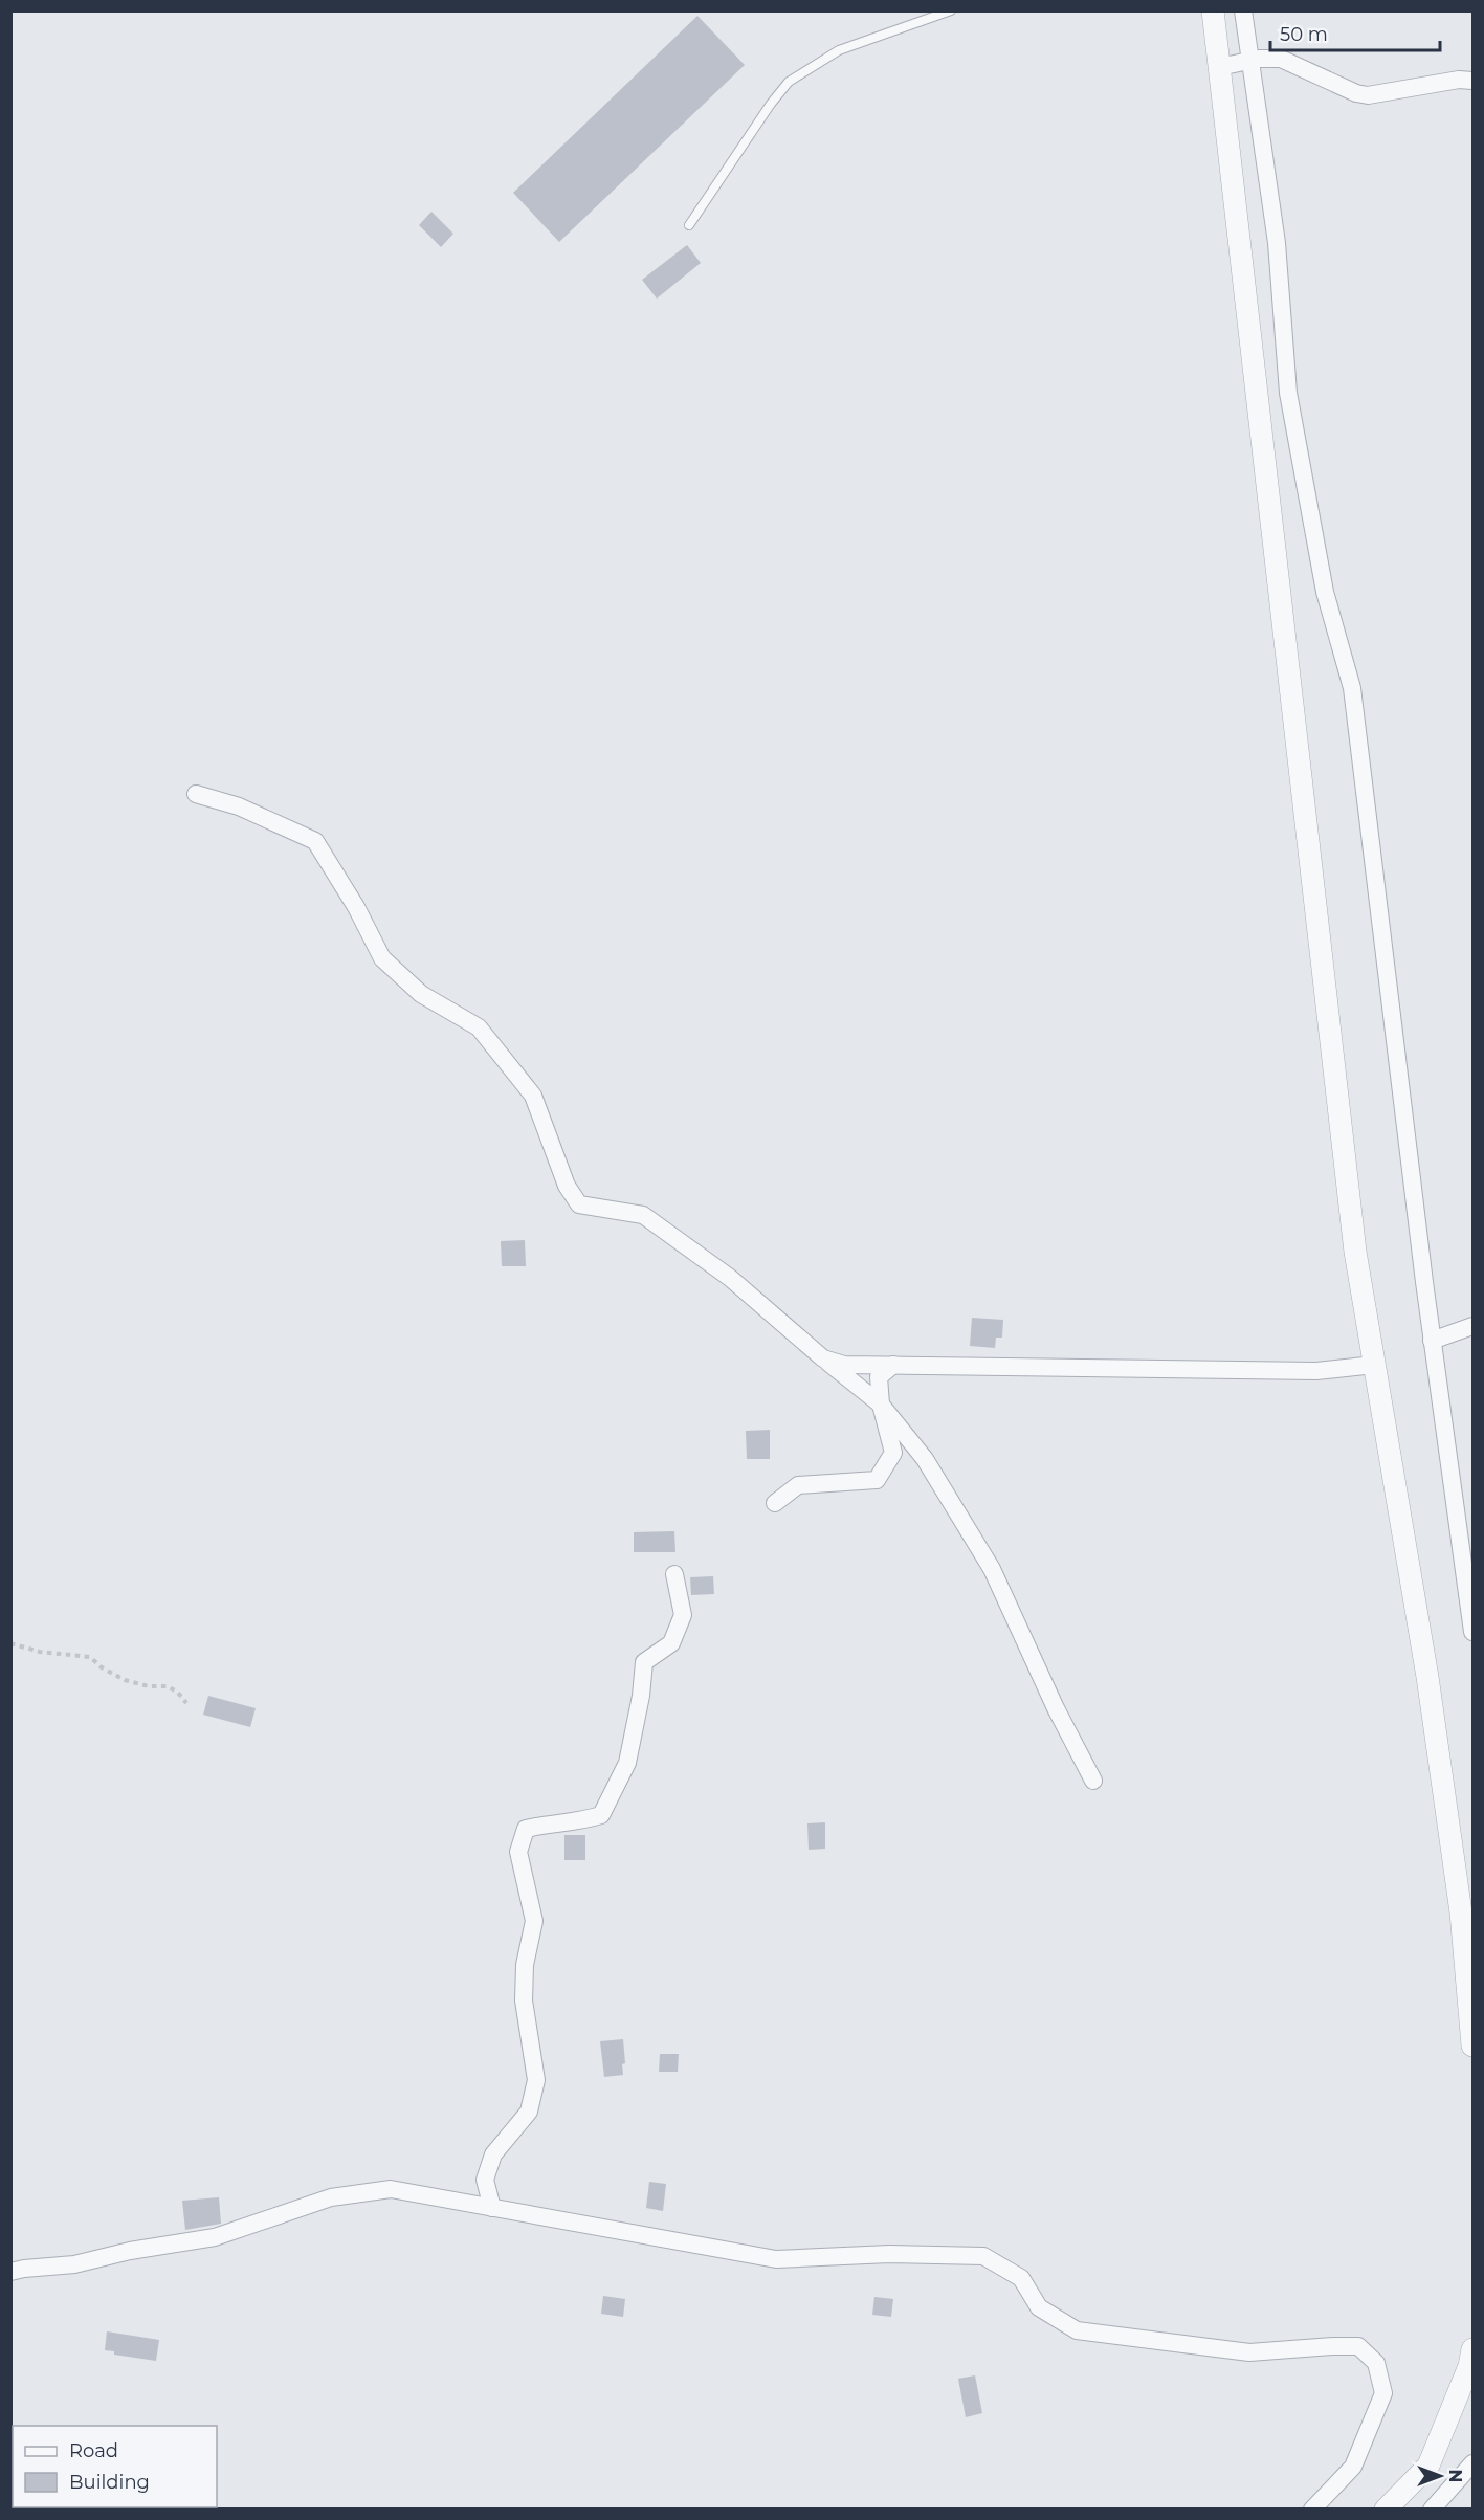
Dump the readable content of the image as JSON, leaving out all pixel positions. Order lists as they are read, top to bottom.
{
  "legend": ["Road", "Building"],
  "scale_bar": "50 m",
  "north": "right"
}
